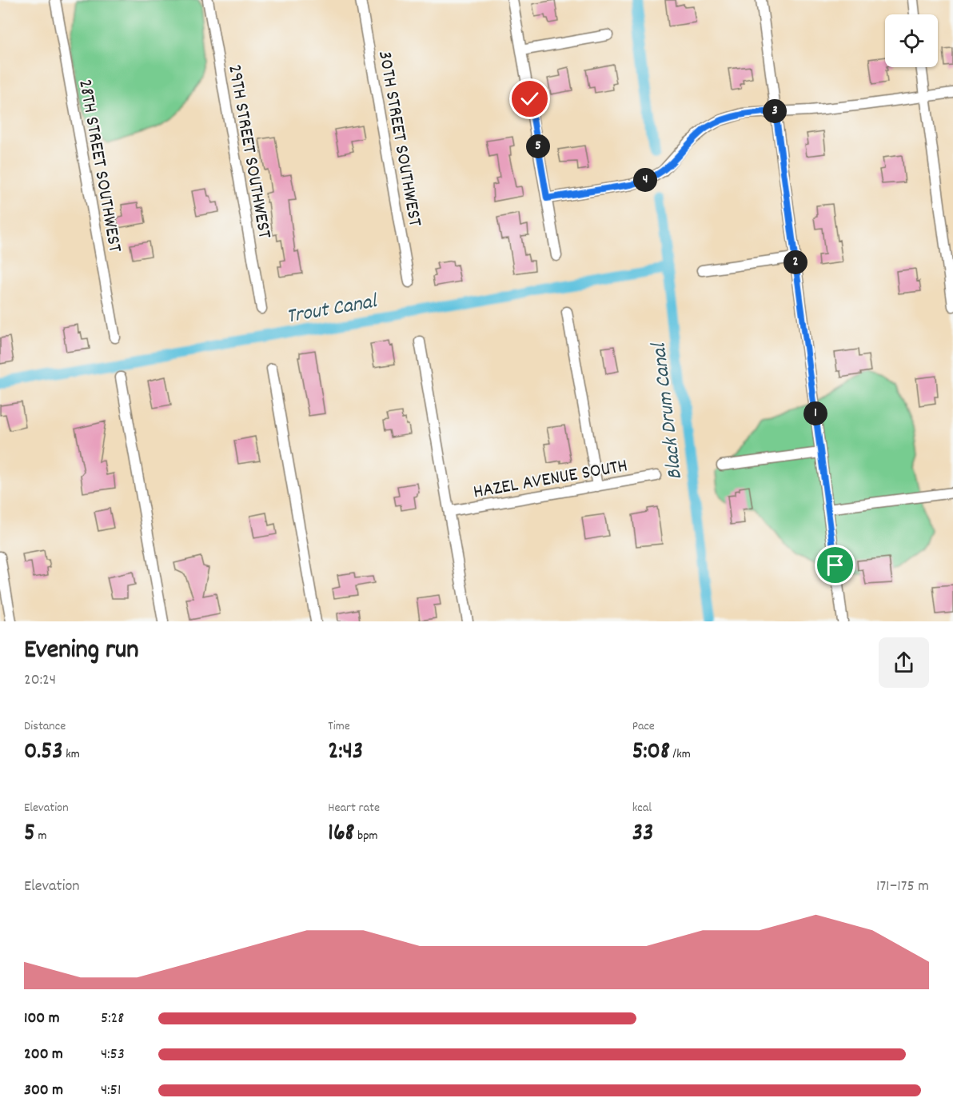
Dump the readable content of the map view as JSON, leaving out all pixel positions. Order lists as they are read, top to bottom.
{
  "streets": {
    "street": [
      "30TH STREET SOUTHWEST",
      "29TH STREET SOUTHWEST",
      "28TH STREET SOUTHWEST",
      "HAZEL AVENUE SOUTH"
    ]
  },
  "water": ["Trout Canal", "Black Drum Canal"],
  "page": {
    "pins": [
      "3",
      "5",
      "4",
      "2",
      "1"
    ],
    "heading": ["Evening run", "20:24"],
    "stats": [
      ["Distance", "0.53 km"],
      ["Time", "2:43"],
      ["Pace", "5:08 /km"],
      ["Elevation", "5 m"],
      ["Heart rate", "168 bpm"],
      ["kcal", "33"]
    ],
    "chart": ["Elevation", "171–175 m"],
    "list": [
      {
        "name": "100 m",
        "note": "5:28"
      },
      {
        "name": "200 m",
        "note": "4:53"
      },
      {
        "name": "300 m",
        "note": "4:51"
      }
    ]
  }
}
